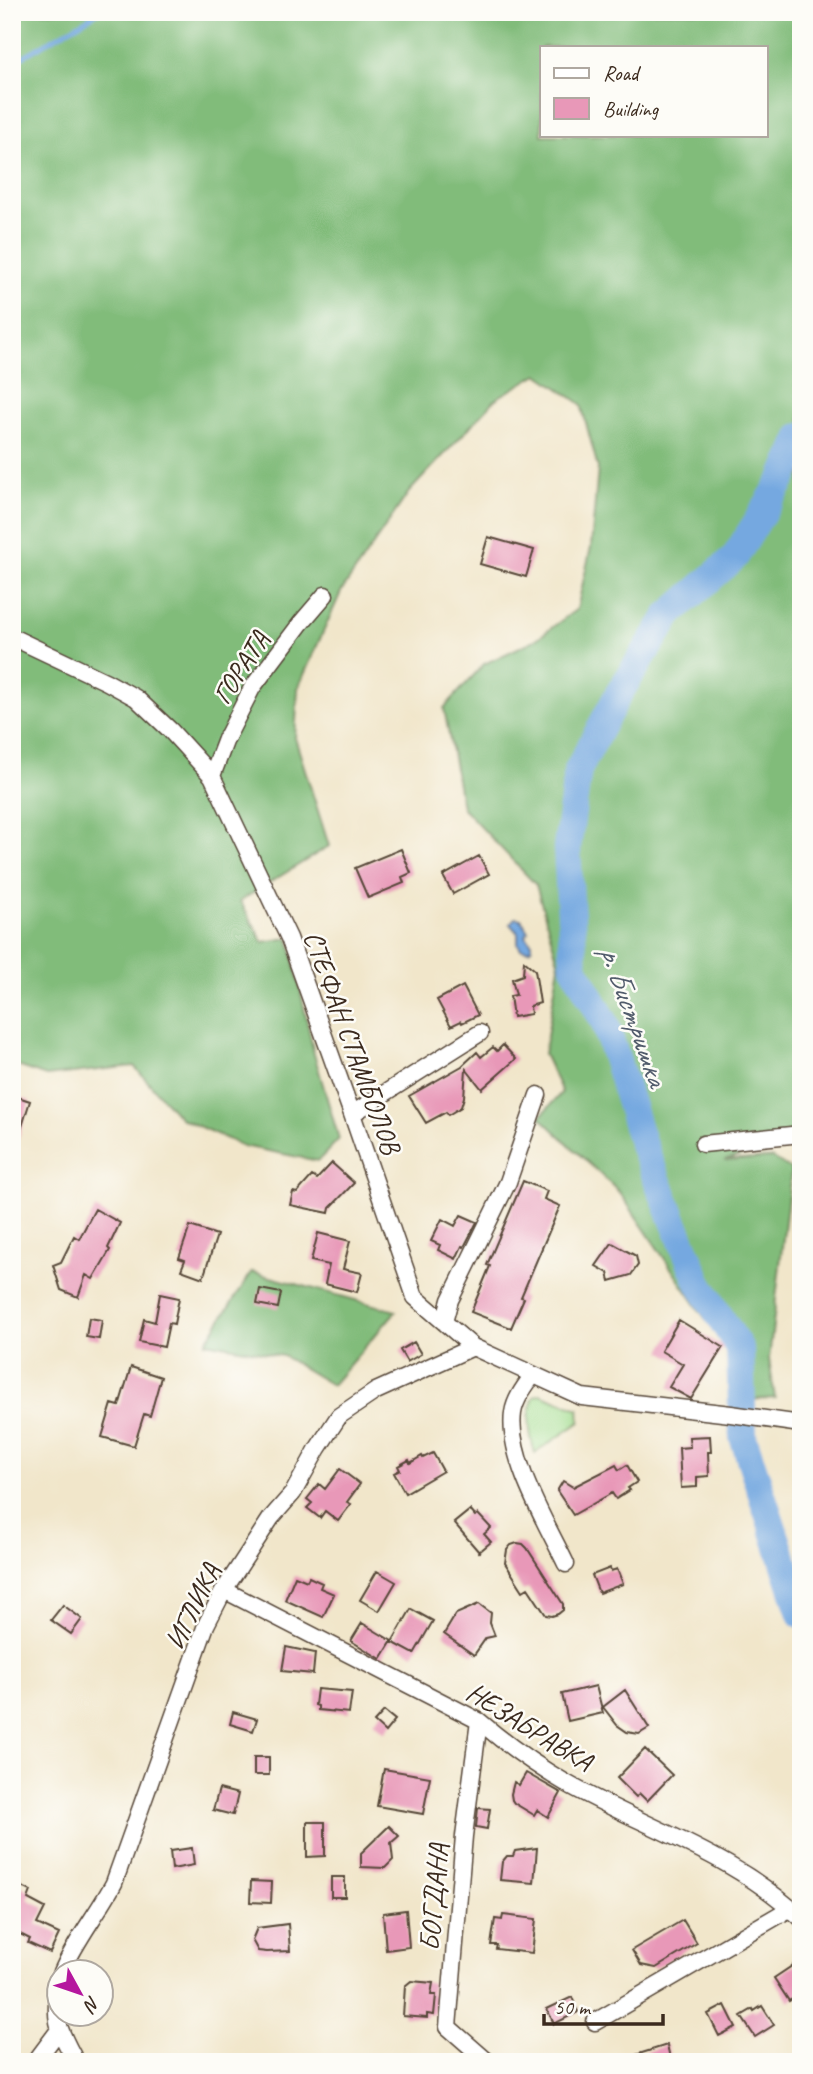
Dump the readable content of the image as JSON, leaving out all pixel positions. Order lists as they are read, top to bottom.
{
  "streets": {
    "street": [
      "ГОРАТА",
      "СТЕФАН СТАМБОЛОВ",
      "ИГЛИКА",
      "НЕЗАБРАВКА",
      "БОГДАНА"
    ]
  },
  "crossings": [
    ["ГОРАТА", "СТЕФАН СТАМБОЛОВ"],
    ["СТЕФАН СТАМБОЛОВ", "ИГЛИКА"],
    ["ИГЛИКА", "НЕЗАБРАВКА"],
    ["НЕЗАБРАВКА", "БОГДАНА"]
  ],
  "water": ["р. Бистришка"],
  "legend": ["Road", "Building"],
  "scale_bar": "50 m",
  "north": "bottom right"
}
